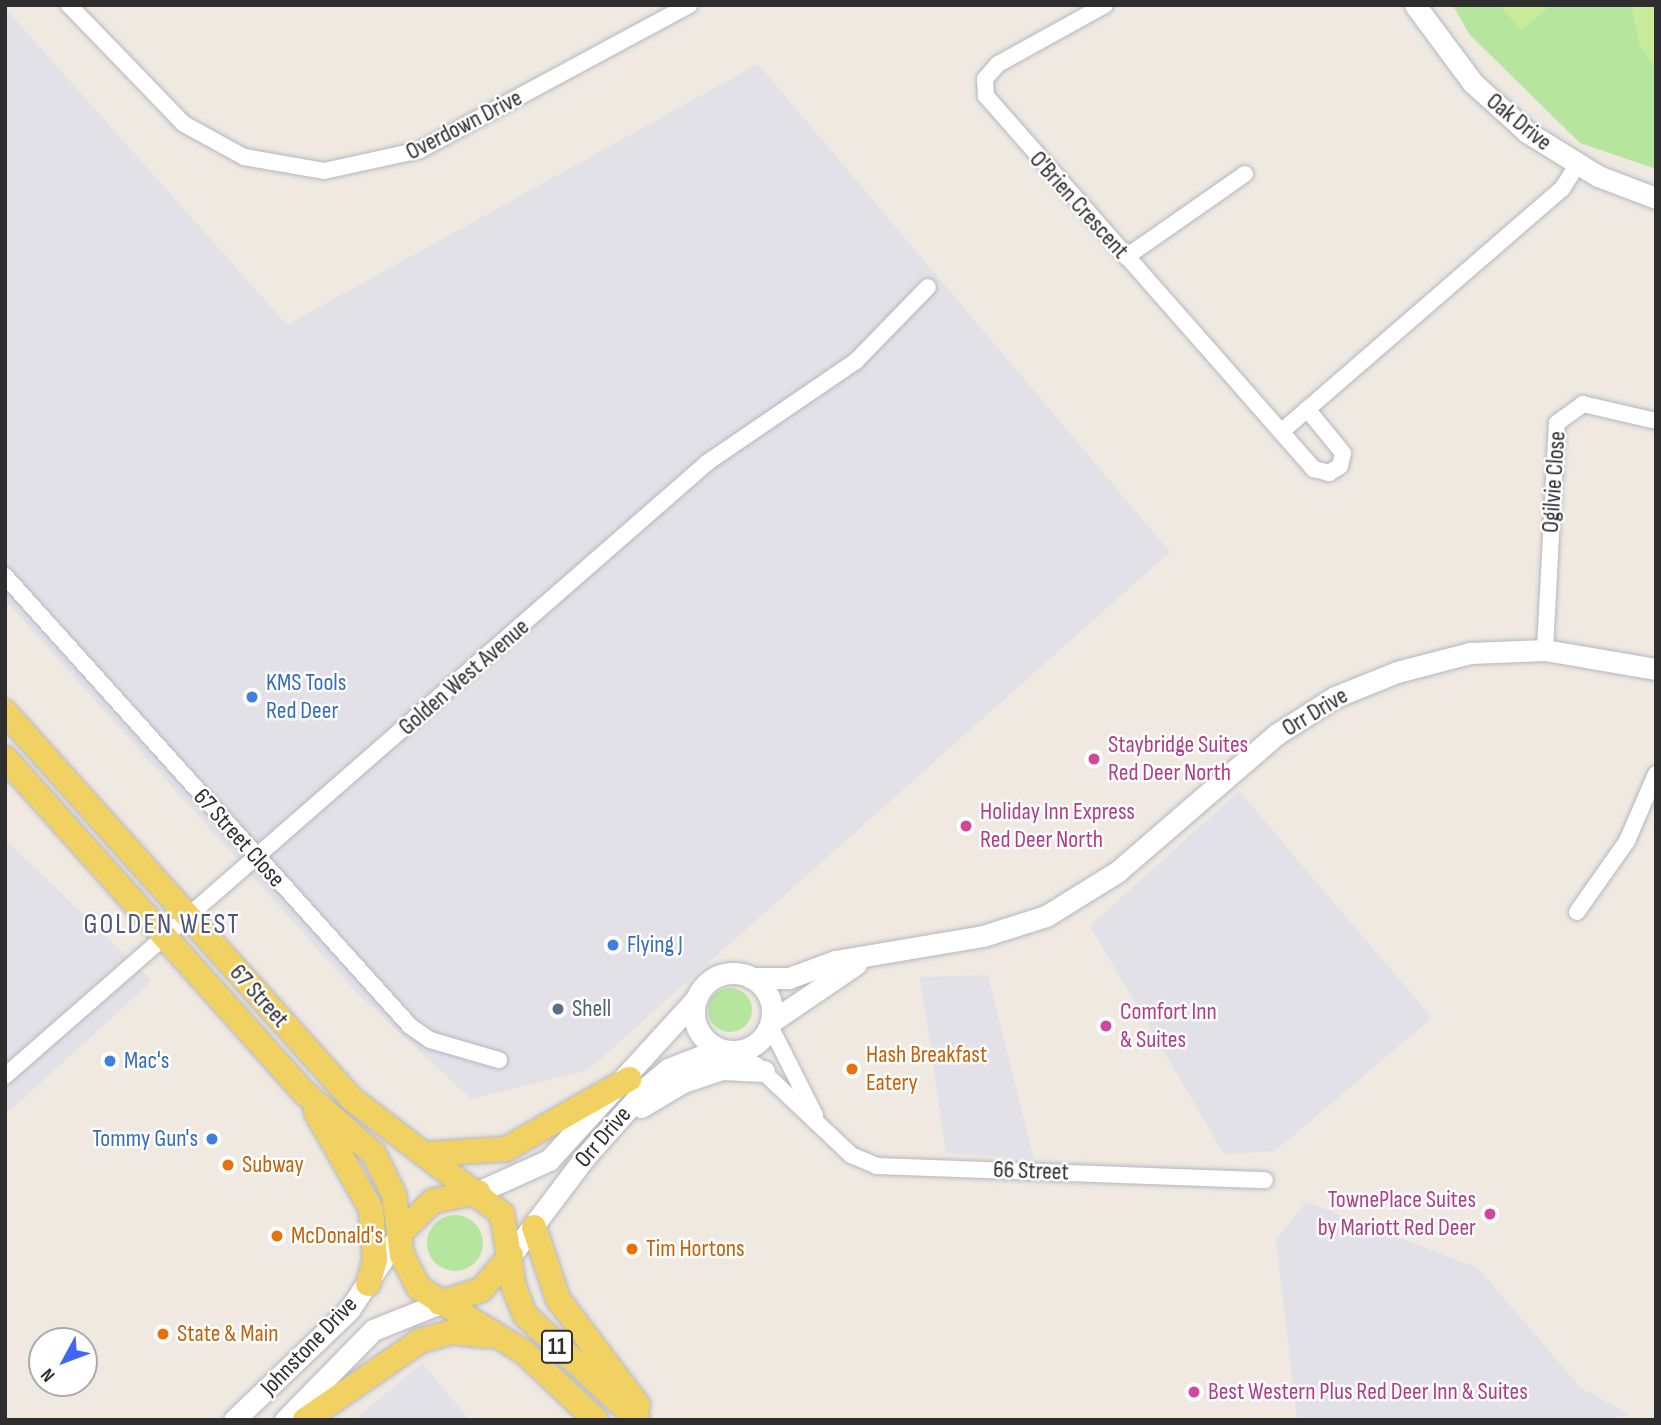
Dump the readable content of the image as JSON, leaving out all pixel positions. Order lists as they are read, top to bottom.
{
  "streets": {
    "main road": ["67 Street", "11"],
    "street": [
      "Oak Drive",
      "Overdown Drive",
      "O'Brien Crescent",
      "Ogilvie Close",
      "Golden West Avenue",
      "Orr Drive",
      "67 Street Close",
      "66 Street",
      "Johnstone Drive"
    ]
  },
  "crossings": [
    ["Ogilvie Close", "Orr Drive"],
    ["Golden West Avenue", "67 Street Close"],
    ["Golden West Avenue", "67 Street"],
    ["Orr Drive", "67 Street"],
    ["Orr Drive", "66 Street"],
    ["Orr Drive", "Johnstone Drive"],
    ["Orr Drive", "11"],
    ["67 Street", "Johnstone Drive"],
    ["67 Street", "11"],
    ["Johnstone Drive", "11"]
  ],
  "districts": ["GOLDEN WEST"],
  "places": [
    "KMS Tools Red Deer",
    "Staybridge Suites Red Deer North",
    "Holiday Inn Express Red Deer North",
    "Flying J",
    "Shell",
    "Comfort Inn & Suites",
    "Mac's",
    "Hash Breakfast Eatery",
    "Tommy Gun's",
    "Subway",
    "TownePlace Suites by Mariott Red Deer",
    "McDonald's",
    "Tim Hortons",
    "State & Main",
    "Best Western Plus Red Deer Inn & Suites"
  ],
  "north": "bottom left"
}
